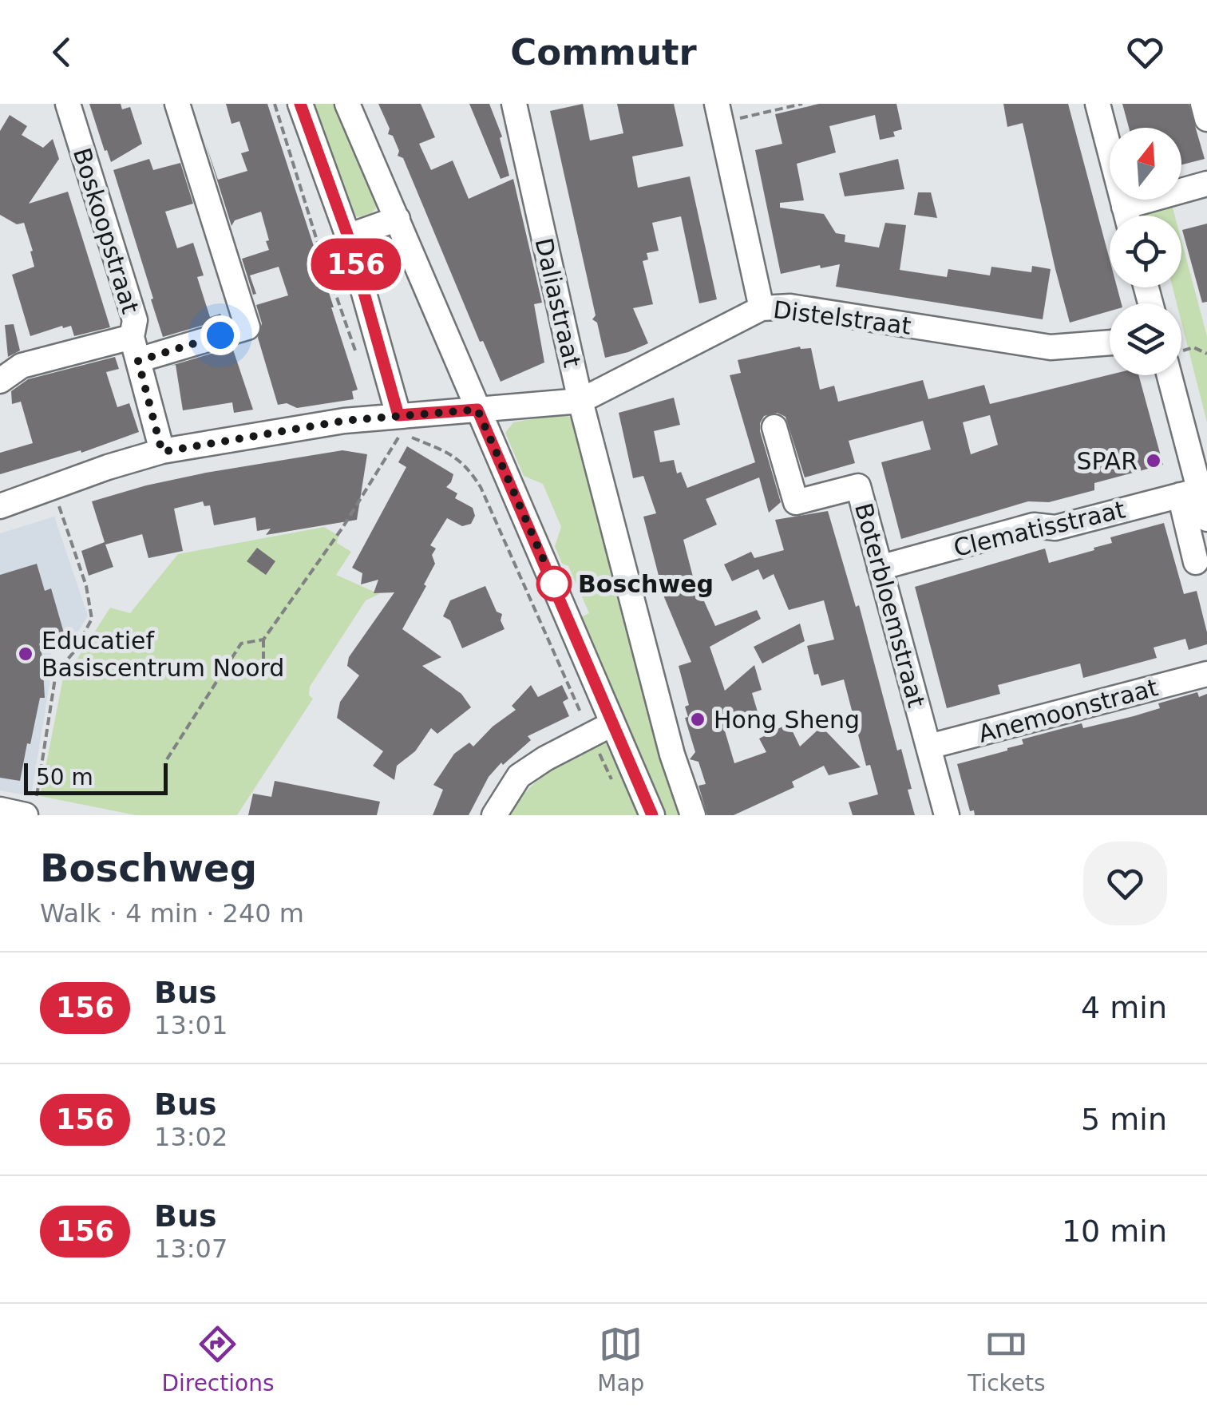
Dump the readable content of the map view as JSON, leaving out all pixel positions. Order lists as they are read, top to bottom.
{
  "streets": {
    "street": [
      "Boskoopstraat",
      "Daliastraat",
      "Distelstraat",
      "Clematisstraat",
      "Boterbloemstraat",
      "Anemoonstraat"
    ]
  },
  "crossings": [
    ["Daliastraat", "Distelstraat"],
    ["Clematisstraat", "Boterbloemstraat"],
    ["Boterbloemstraat", "Anemoonstraat"]
  ],
  "places": [
    "SPAR",
    "Boschweg",
    "Educatief Basiscentrum Noord",
    "Hong Sheng"
  ],
  "lines": ["bus line 156"],
  "scale_bar": "50 m",
  "north": "top",
  "page": {
    "header": "Commutr",
    "on_map": "156",
    "scale": "50 m",
    "heading": ["Boschweg", "Walk · 4 min · 240 m"],
    "list": [
      {
        "mark": "156",
        "name": "Bus",
        "note": "13:01",
        "value": "4 min"
      },
      {
        "mark": "156",
        "name": "Bus",
        "note": "13:02",
        "value": "5 min"
      },
      {
        "mark": "156",
        "name": "Bus",
        "note": "13:07",
        "value": "10 min"
      }
    ],
    "tabs": ["Directions", "Map", "Tickets"]
  }
}
